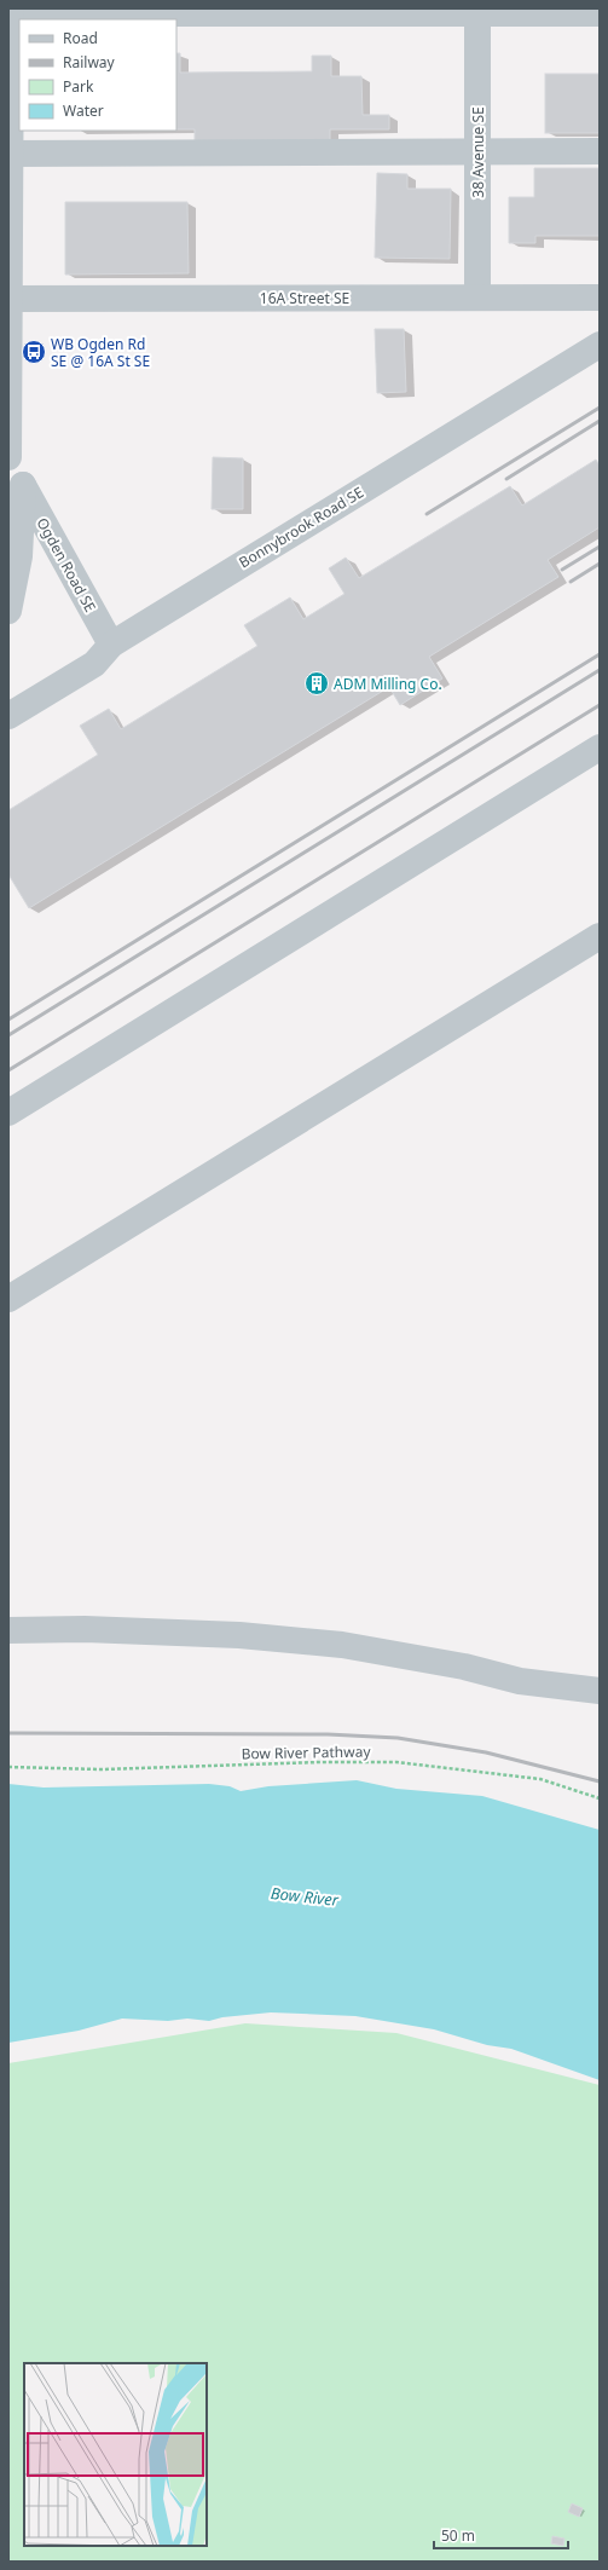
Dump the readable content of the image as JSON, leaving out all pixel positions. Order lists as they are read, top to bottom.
{
  "streets": {
    "street": [
      "38 Avenue SE",
      "16A Street SE",
      "Bonnybrook Road SE",
      "Ogden Road SE"
    ],
    "path": ["Bow River Pathway"]
  },
  "crossings": [
    ["38 Avenue SE", "16A Street SE"],
    ["16A Street SE", "Ogden Road SE"],
    ["Bonnybrook Road SE", "Ogden Road SE"]
  ],
  "water": ["Bow River"],
  "places": {
    "bus stop": ["WB Ogden Rd SE @ 16A St SE"],
    "building": ["ADM Milling Co."]
  },
  "legend": [
    "Road",
    "Railway",
    "Park",
    "Water"
  ],
  "scale_bar": "50 m"
}
